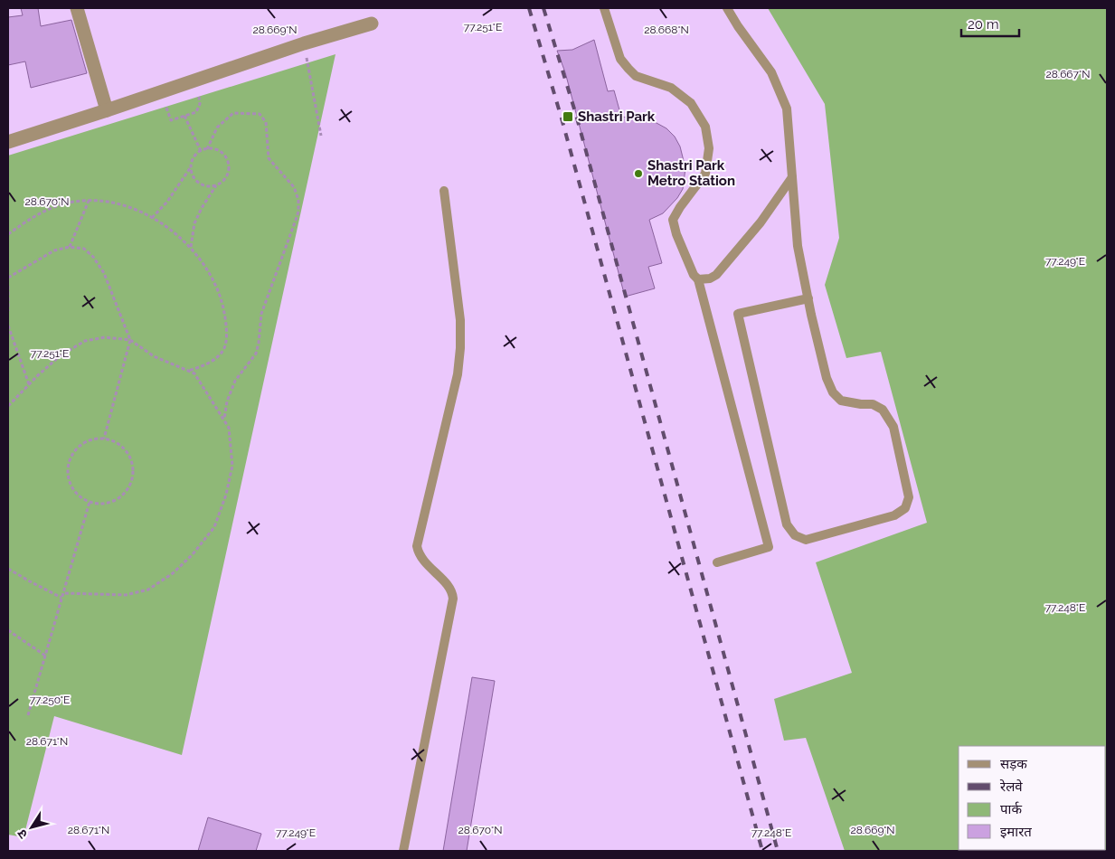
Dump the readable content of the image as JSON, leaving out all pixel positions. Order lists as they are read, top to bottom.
{
  "places": {
    "transit": ["Shastri Park"],
    "other": ["Shastri Park Metro Station"]
  },
  "legend": [
    "सड़क",
    "रेलवे",
    "पार्क",
    "इमारत"
  ],
  "scale_bar": "20 m",
  "north": "bottom left",
  "coordinates": [
    "77.251°E",
    "28.669°N",
    "28.668°N",
    "28.667°N",
    "28.670°N",
    "77.249°E",
    "77.248°E",
    "77.250°E",
    "28.671°N"
  ]
}
